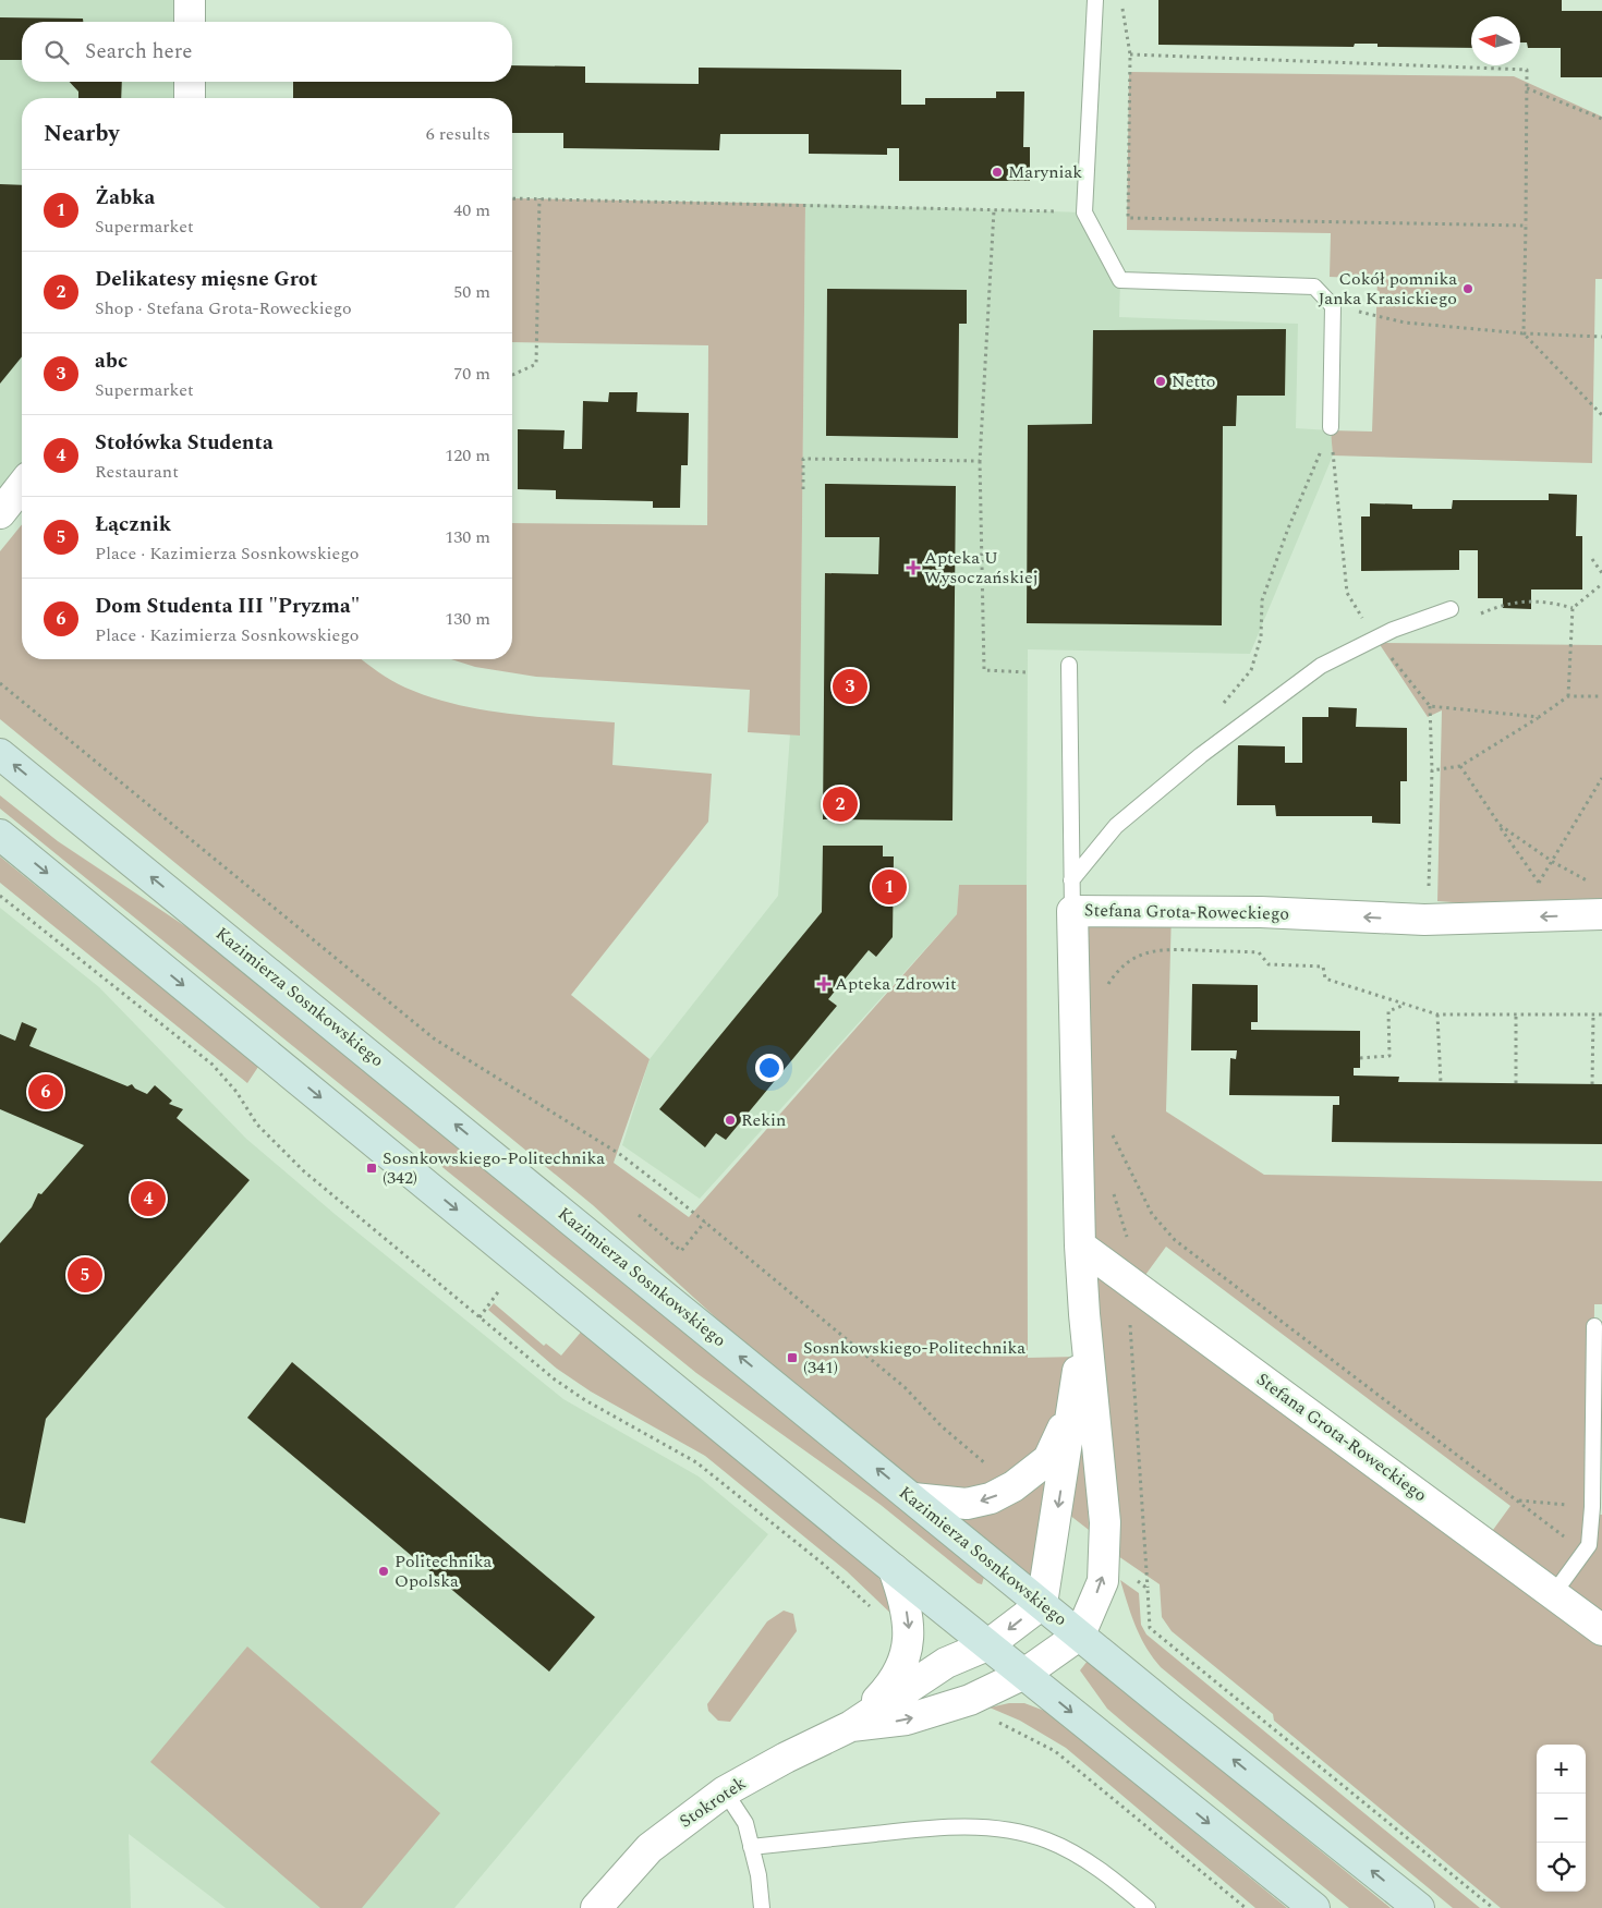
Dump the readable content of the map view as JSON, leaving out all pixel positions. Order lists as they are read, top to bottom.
{
  "streets": {
    "street": ["Stefana Grota-Roweckiego", "Kazimierza Sosnkowskiego", "Stokrotek"]
  },
  "crossings": [
    ["Stefana Grota-Roweckiego", "Kazimierza Sosnkowskiego"],
    ["Kazimierza Sosnkowskiego", "Stokrotek"]
  ],
  "places": {
    "other": [
      "Maryniak",
      "Cokół pomnika Janka Krasickiego",
      "Netto",
      "Rekin",
      "Politechnika Opolska"
    ],
    "health": ["Apteka U Wysoczańskiej", "Apteka Zdrowit"],
    "transit": ["Sosnkowskiego-Politechnika (342)", "Sosnkowskiego-Politechnika (341)"]
  },
  "north": "left",
  "page": {
    "search": "Search here",
    "heading": ["Nearby", "6 results"],
    "list": [
      {
        "mark": "1",
        "name": "Żabka",
        "note": "Supermarket",
        "value": "40 m"
      },
      {
        "mark": "2",
        "name": "Delikatesy mięsne Grot",
        "note": "Shop · Stefana Grota-Roweckiego",
        "value": "50 m"
      },
      {
        "mark": "3",
        "name": "abc",
        "note": "Supermarket",
        "value": "70 m"
      },
      {
        "mark": "4",
        "name": "Stołówka Studenta",
        "note": "Restaurant",
        "value": "120 m"
      },
      {
        "mark": "5",
        "name": "Łącznik",
        "note": "Place · Kazimierza Sosnkowskiego",
        "value": "130 m"
      },
      {
        "mark": "6",
        "name": "Dom Studenta III \"Pryzma\"",
        "note": "Place · Kazimierza Sosnkowskiego",
        "value": "130 m"
      }
    ],
    "pins": [
      "3",
      "2",
      "1",
      "6",
      "4",
      "5"
    ],
    "map_buttons": ["+", "−"]
  }
}
